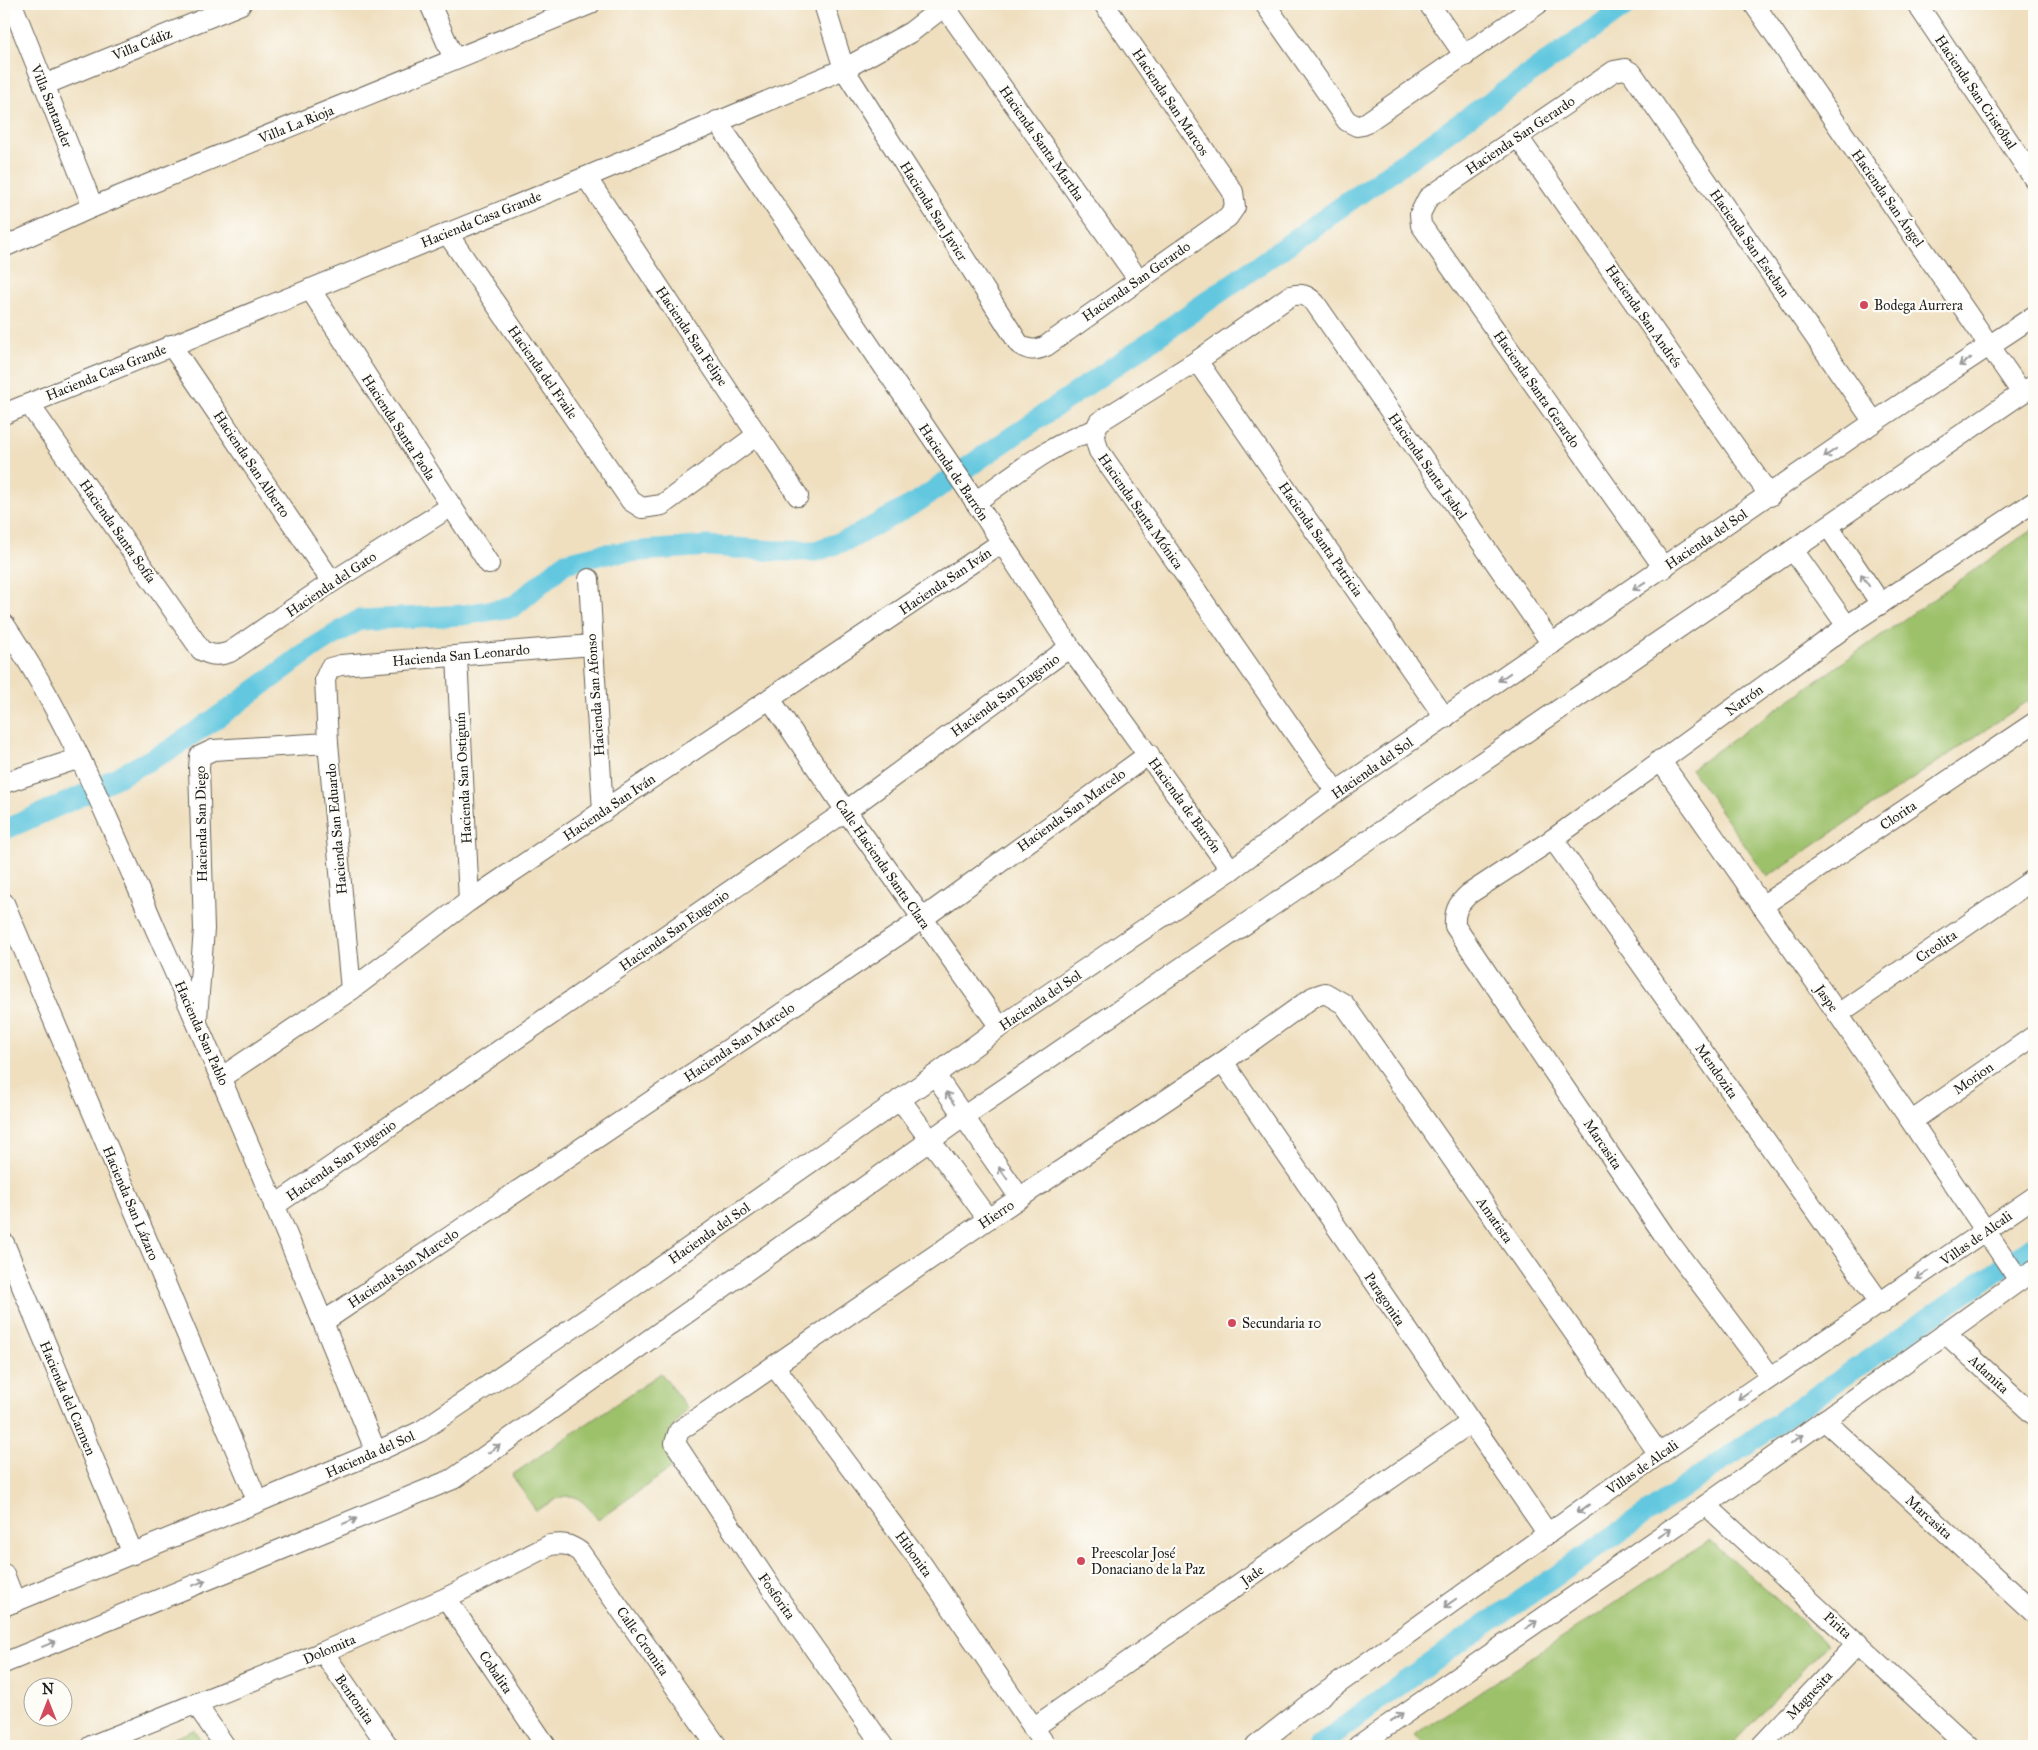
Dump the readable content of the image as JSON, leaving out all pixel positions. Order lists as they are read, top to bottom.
{
  "streets": {
    "street": [
      "Villa Cádiz",
      "Hacienda San Cristóbal",
      "Hacienda San Marcos",
      "Villa Santander",
      "Villa La Rioja",
      "Hacienda San Gerardo",
      "Hacienda Santa Martha",
      "Hacienda San Ángel",
      "Hacienda San Javier",
      "Hacienda Casa Grande",
      "Hacienda San Esteban",
      "Hacienda San Andrés",
      "Hacienda San Felipe",
      "Hacienda del Fraile",
      "Hacienda Santa Gerardo",
      "Hacienda Santa Paola",
      "Hacienda San Alberto",
      "Hacienda Santa Isabel",
      "Hacienda de Barrón",
      "Hacienda Santa Mónica",
      "Hacienda Santa Sofía",
      "Hacienda Santa Patricia",
      "Hacienda del Sol",
      "Hacienda San Iván",
      "Hacienda del Gato",
      "Hacienda San Leonardo",
      "Hacienda San Afonso",
      "Hacienda San Eugenio",
      "Natrón",
      "Hacienda San Ostiguín",
      "Hacienda San Marcelo",
      "Clorita",
      "Hacienda San Diego",
      "Hacienda San Eduardo",
      "Calle Hacienda Santa Clara",
      "Creolita",
      "Jaspe",
      "Hacienda San Pablo",
      "Mendozita",
      "Morion",
      "Marcasita",
      "Hacienda San Lázaro",
      "Hierro",
      "Amatista",
      "Villas de Alcali",
      "Paragonita",
      "Adamita",
      "Hacienda del Carmen",
      "Hibonita",
      "Jade",
      "Fosforita",
      "Pirita",
      "Calle Cromita",
      "Dolomita",
      "Cobalita",
      "Magnesita",
      "Bentonita"
    ]
  },
  "crossings": [
    ["Villa Cádiz", "Villa Santander"],
    ["Hacienda San Marcos", "Hacienda San Gerardo"],
    ["Villa Santander", "Villa La Rioja"],
    ["Hacienda San Gerardo", "Hacienda Santa Martha"],
    ["Hacienda San Gerardo", "Hacienda San Javier"],
    ["Hacienda San Gerardo", "Hacienda San Esteban"],
    ["Hacienda San Gerardo", "Hacienda San Andrés"],
    ["Hacienda San Gerardo", "Hacienda Santa Gerardo"],
    ["Hacienda Santa Martha", "Hacienda Casa Grande"],
    ["Hacienda San Ángel", "Hacienda del Sol"],
    ["Hacienda San Javier", "Hacienda Casa Grande"],
    ["Hacienda Casa Grande", "Hacienda San Felipe"],
    ["Hacienda Casa Grande", "Hacienda del Fraile"],
    ["Hacienda Casa Grande", "Hacienda Santa Paola"],
    ["Hacienda Casa Grande", "Hacienda San Alberto"],
    ["Hacienda Casa Grande", "Hacienda de Barrón"],
    ["Hacienda Casa Grande", "Hacienda Santa Sofía"],
    ["Hacienda San Esteban", "Hacienda del Sol"],
    ["Hacienda San Andrés", "Hacienda del Sol"],
    ["Hacienda San Felipe", "Hacienda del Fraile"],
    ["Hacienda Santa Gerardo", "Hacienda del Sol"],
    ["Hacienda Santa Paola", "Hacienda del Gato"],
    ["Hacienda San Alberto", "Hacienda del Gato"],
    ["Hacienda Santa Isabel", "Hacienda Santa Patricia"],
    ["Hacienda Santa Isabel", "Hacienda del Sol"],
    ["Hacienda de Barrón", "Hacienda del Sol"],
    ["Hacienda de Barrón", "Hacienda San Iván"],
    ["Hacienda de Barrón", "Hacienda San Eugenio"],
    ["Hacienda de Barrón", "Hacienda San Marcelo"],
    ["Hacienda Santa Mónica", "Hacienda del Sol"],
    ["Hacienda Santa Sofía", "Hacienda del Gato"],
    ["Hacienda Santa Patricia", "Hacienda del Sol"],
    ["Hacienda del Sol", "Calle Hacienda Santa Clara"],
    ["Hacienda del Sol", "Hacienda San Pablo"],
    ["Hacienda del Sol", "Hacienda San Lázaro"],
    ["Hacienda del Sol", "Hacienda del Carmen"],
    ["Hacienda San Iván", "Hacienda San Afonso"],
    ["Hacienda San Iván", "Hacienda San Ostiguín"],
    ["Hacienda San Iván", "Hacienda San Eduardo"],
    ["Hacienda San Iván", "Calle Hacienda Santa Clara"],
    ["Hacienda San Iván", "Hacienda San Pablo"],
    ["Hacienda San Leonardo", "Hacienda San Afonso"],
    ["Hacienda San Leonardo", "Hacienda San Ostiguín"],
    ["Hacienda San Leonardo", "Hacienda San Eduardo"],
    ["Hacienda San Eugenio", "Calle Hacienda Santa Clara"],
    ["Hacienda San Eugenio", "Hacienda San Pablo"],
    ["Natrón", "Jaspe"],
    ["Natrón", "Mendozita"],
    ["Natrón", "Marcasita"],
    ["Hacienda San Marcelo", "Calle Hacienda Santa Clara"],
    ["Hacienda San Marcelo", "Hacienda San Pablo"],
    ["Clorita", "Jaspe"],
    ["Hacienda San Diego", "Hacienda San Eduardo"],
    ["Hacienda San Diego", "Hacienda San Pablo"],
    ["Creolita", "Jaspe"],
    ["Jaspe", "Morion"],
    ["Jaspe", "Villas de Alcali"],
    ["Mendozita", "Villas de Alcali"],
    ["Marcasita", "Villas de Alcali"],
    ["Hierro", "Amatista"],
    ["Hierro", "Paragonita"],
    ["Hierro", "Hibonita"],
    ["Hierro", "Fosforita"],
    ["Amatista", "Villas de Alcali"],
    ["Villas de Alcali", "Paragonita"],
    ["Paragonita", "Jade"],
    ["Hibonita", "Jade"],
    ["Pirita", "Magnesita"],
    ["Calle Cromita", "Dolomita"],
    ["Dolomita", "Cobalita"],
    ["Dolomita", "Bentonita"]
  ],
  "places": ["Bodega Aurrera", "Secundaria 10", "Preescolar José Donaciano de la Paz"],
  "north": "top"
}
